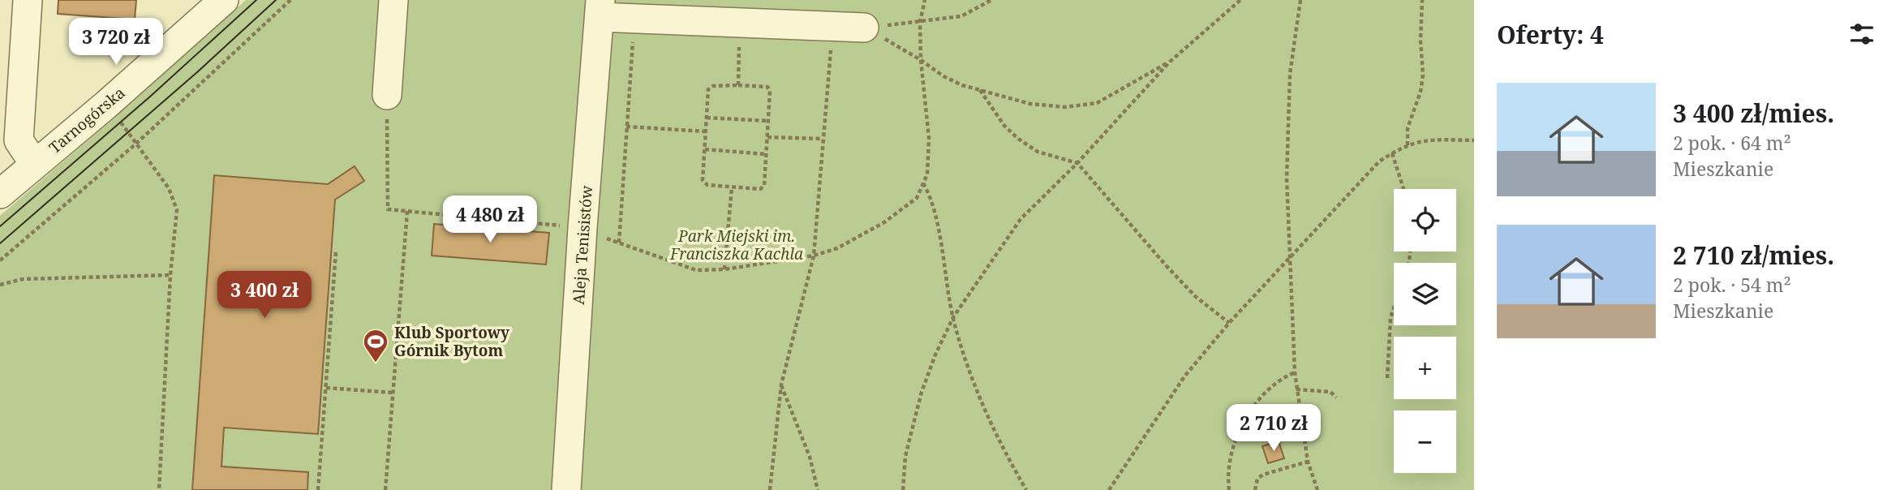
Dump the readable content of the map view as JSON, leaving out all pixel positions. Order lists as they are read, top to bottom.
{
  "streets": {
    "street": ["Tarnogórska", "Aleja Tenisistów"]
  },
  "parks": ["Park Miejski im. Franciszka Kachla"],
  "places": {
    "sports": ["Klub Sportowy Górnik Bytom"]
  },
  "page": {
    "heading": "Oferty: 4",
    "price": [
      "3 720 zł",
      "4 480 zł",
      "3 400 zł",
      "2 710 zł"
    ],
    "list": [
      {
        "name": "3 400 zł/mies.",
        "note": "2 pok. · 64 m² · Mieszkanie"
      },
      {
        "name": "2 710 zł/mies.",
        "note": "2 pok. · 54 m² · Mieszkanie"
      }
    ],
    "map_buttons": ["+", "−"]
  }
}
